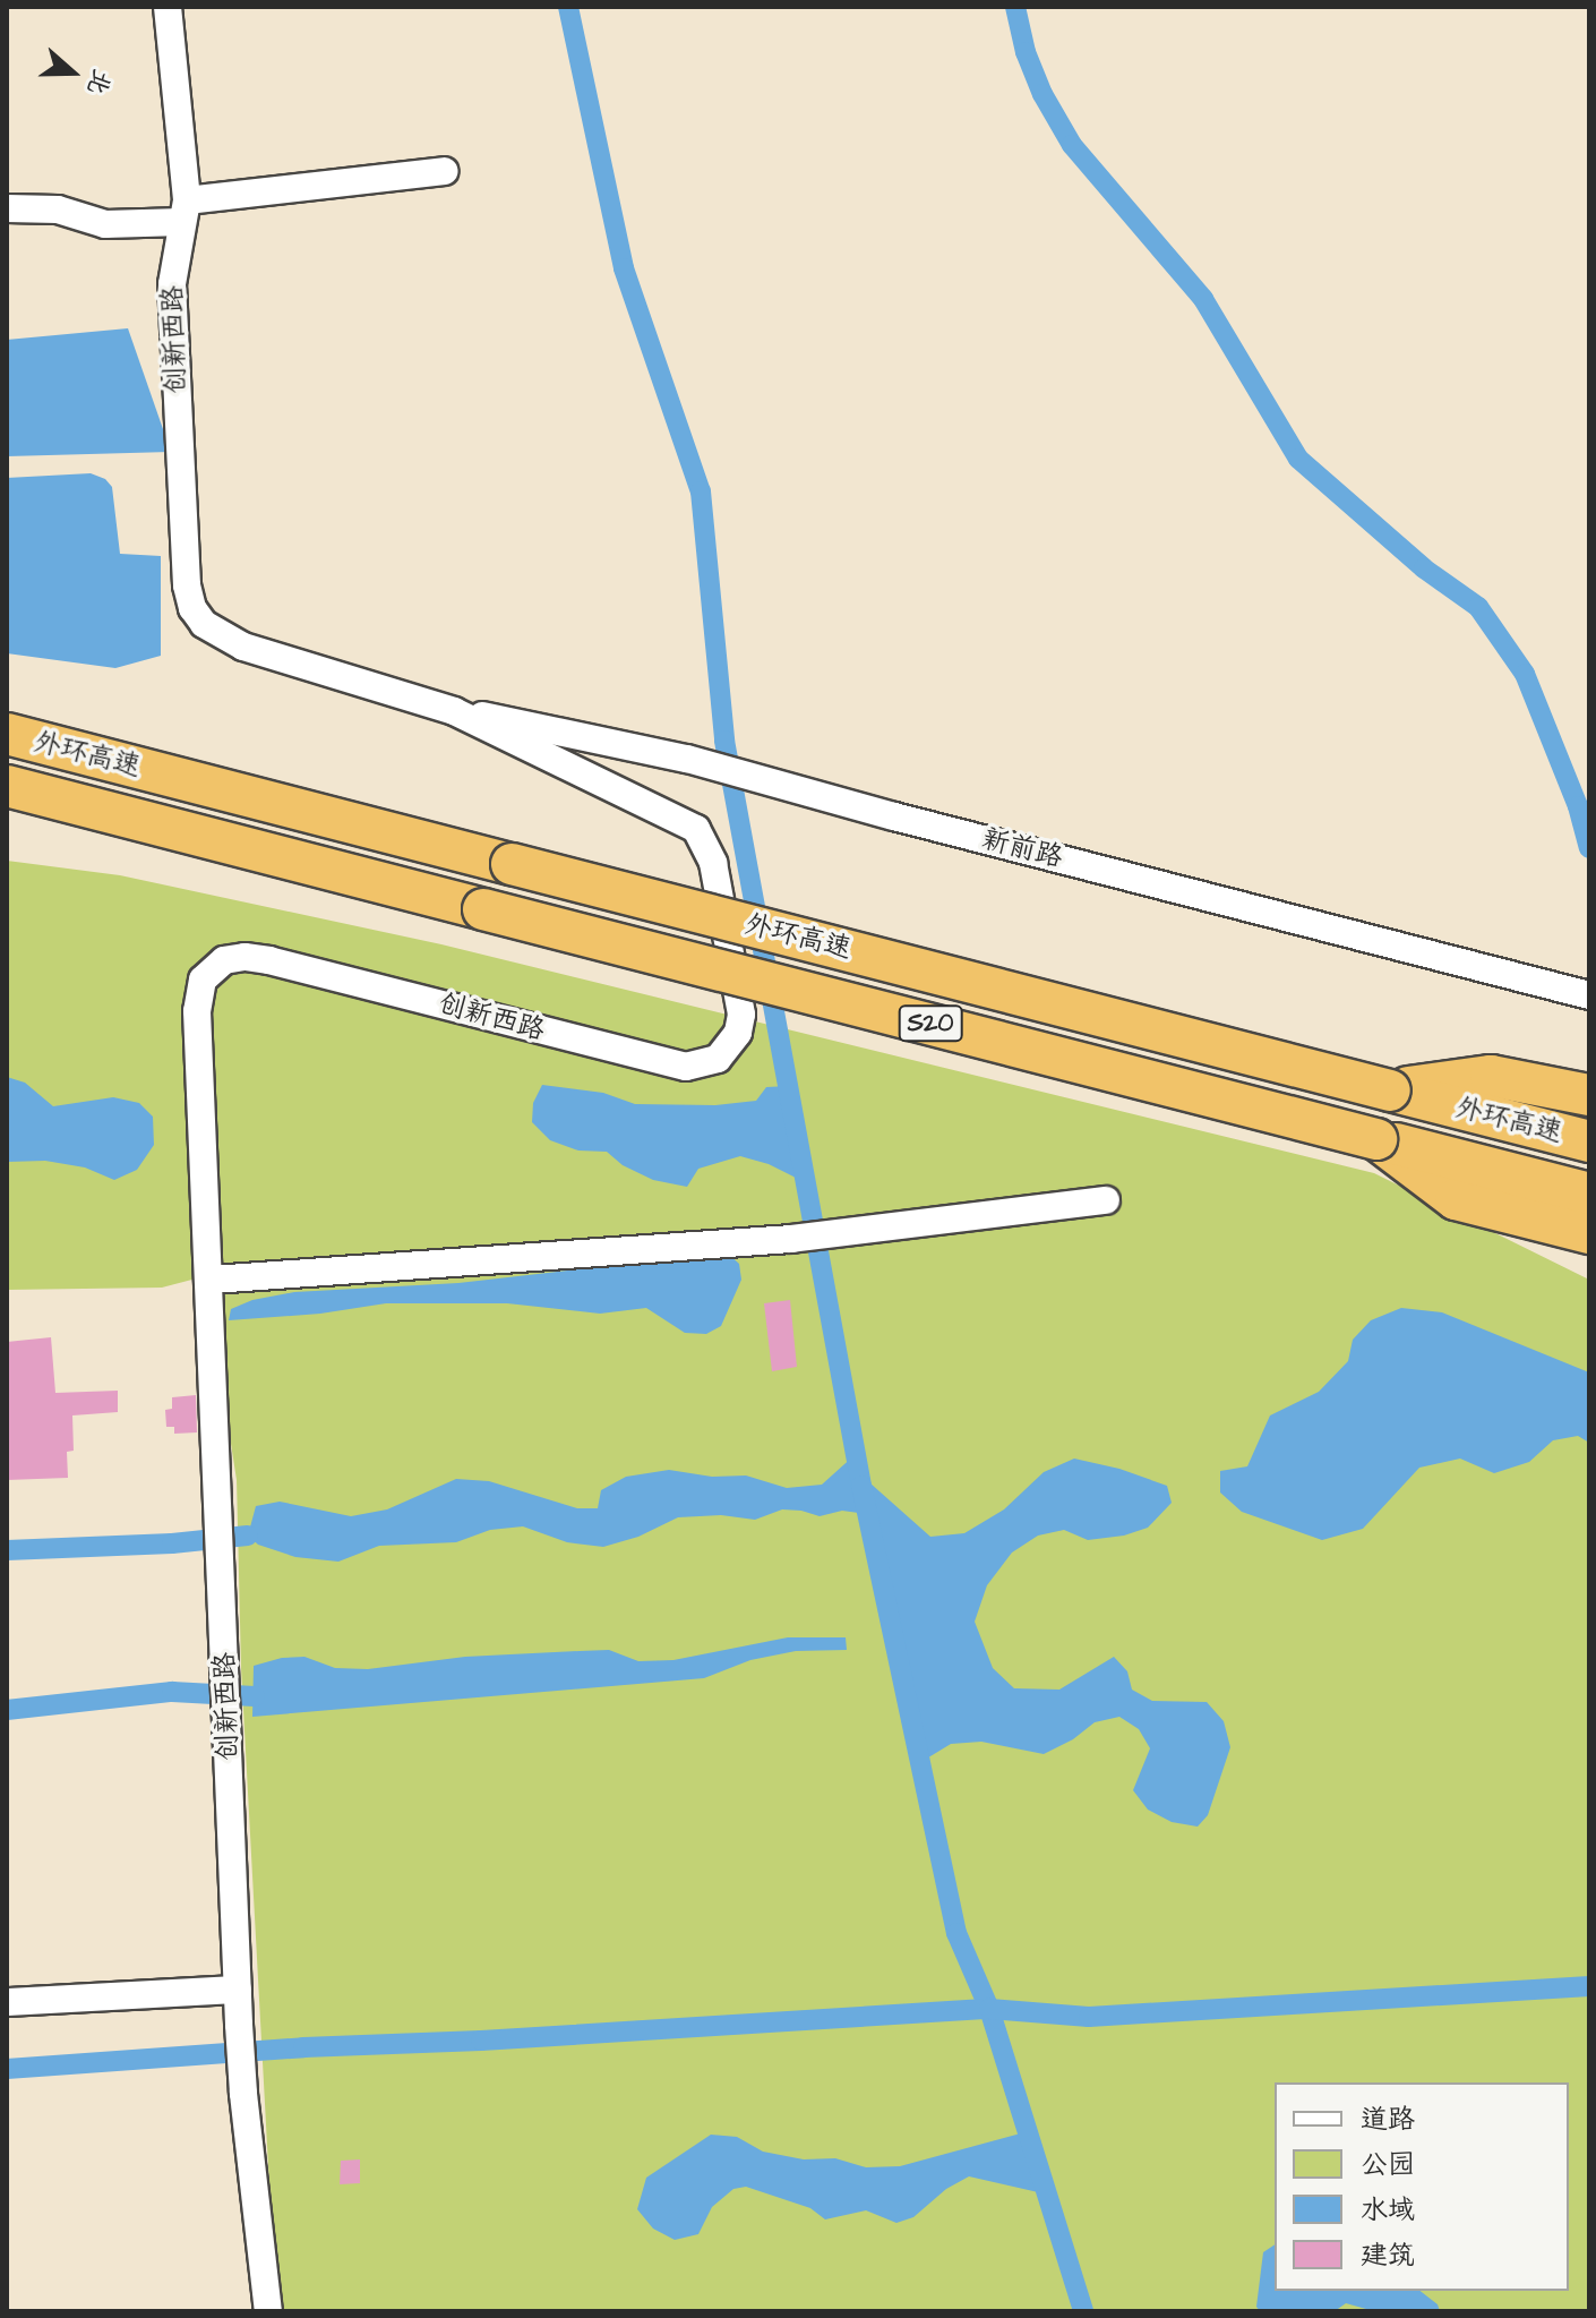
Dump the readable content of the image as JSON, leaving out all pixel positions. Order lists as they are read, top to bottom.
{
  "streets": {
    "highway": ["外环高速", "S20"],
    "street": ["创新西路", "新前路"]
  },
  "crossings": [
    ["创新西路", "新前路"]
  ],
  "legend": [
    "道路",
    "公园",
    "水域",
    "建筑"
  ],
  "north": "right"
}
